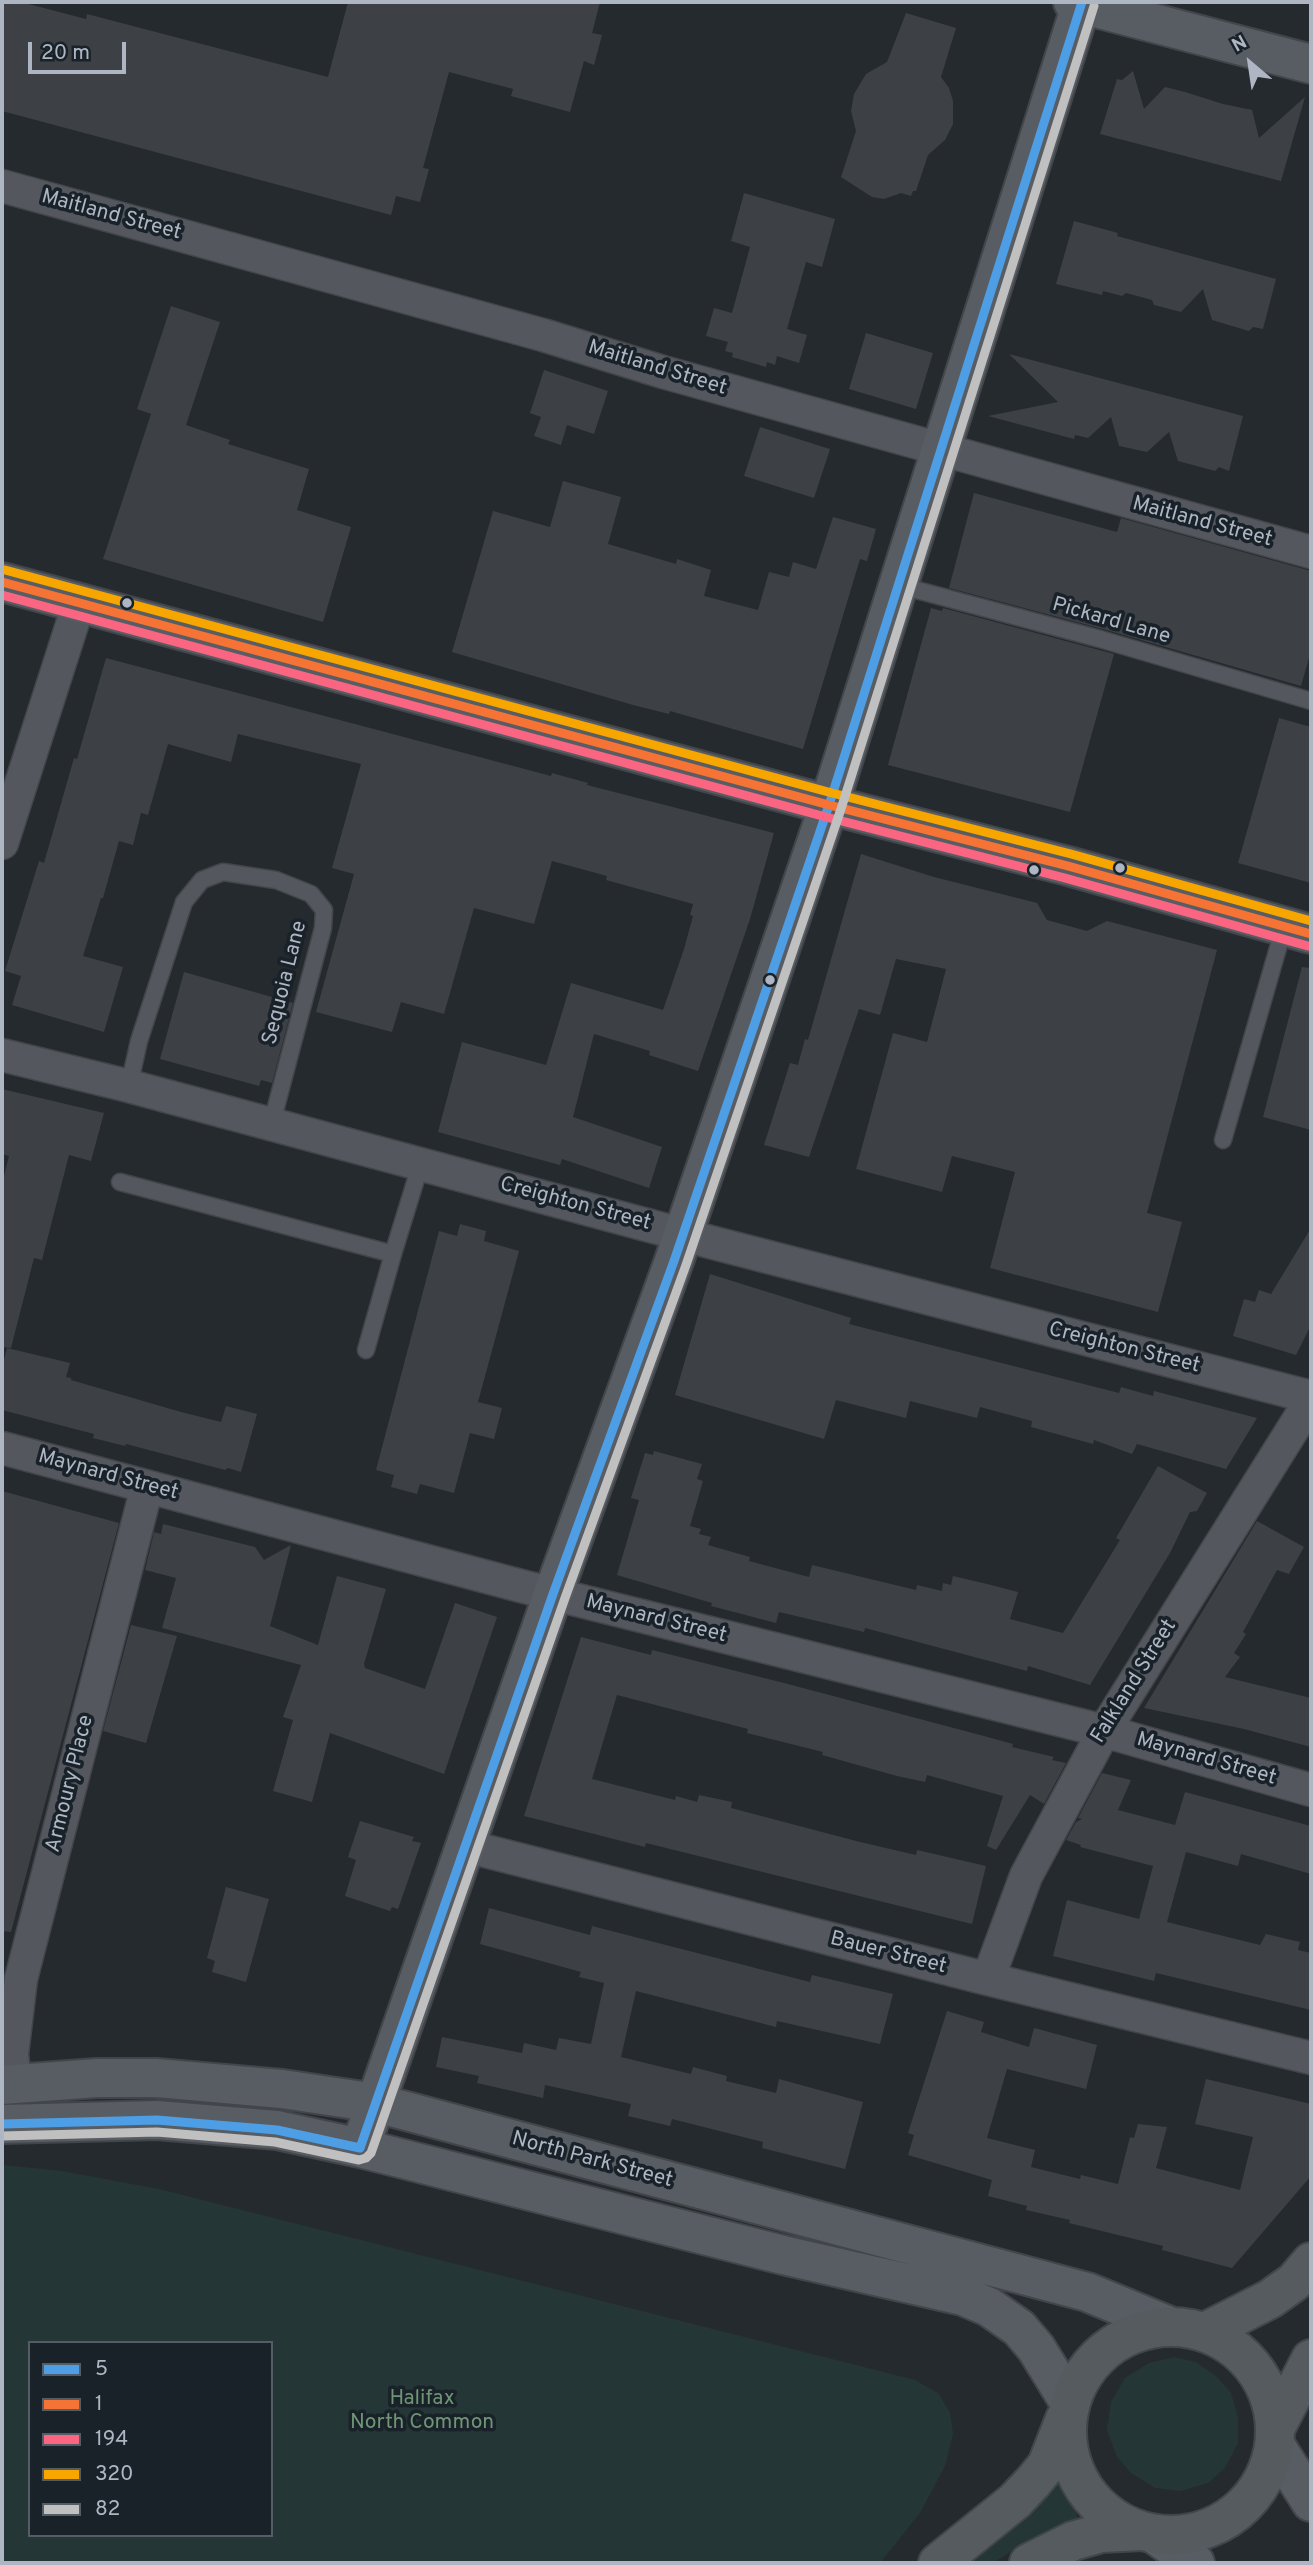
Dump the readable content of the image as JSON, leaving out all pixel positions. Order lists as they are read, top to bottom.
{
  "streets": {
    "main road": ["North Park Street"],
    "street": [
      "Maitland Street",
      "Creighton Street",
      "Maynard Street",
      "Falkland Street",
      "Armoury Place",
      "Bauer Street"
    ],
    "lane": ["Pickard Lane", "Sequoia Lane"]
  },
  "crossings": [
    ["Sequoia Lane", "Creighton Street"],
    ["Creighton Street", "Falkland Street"],
    ["Maynard Street", "Falkland Street"],
    ["Maynard Street", "Armoury Place"],
    ["Falkland Street", "Bauer Street"],
    ["Armoury Place", "North Park Street"]
  ],
  "parks": ["Halifax North Common"],
  "lines": [
    "transit line 5",
    "transit line 82",
    "transit line 320",
    "transit line 1",
    "transit line 194"
  ],
  "legend": [
    "5",
    "1",
    "194",
    "320",
    "82"
  ],
  "scale_bar": "20 m",
  "north": "top left"
}
